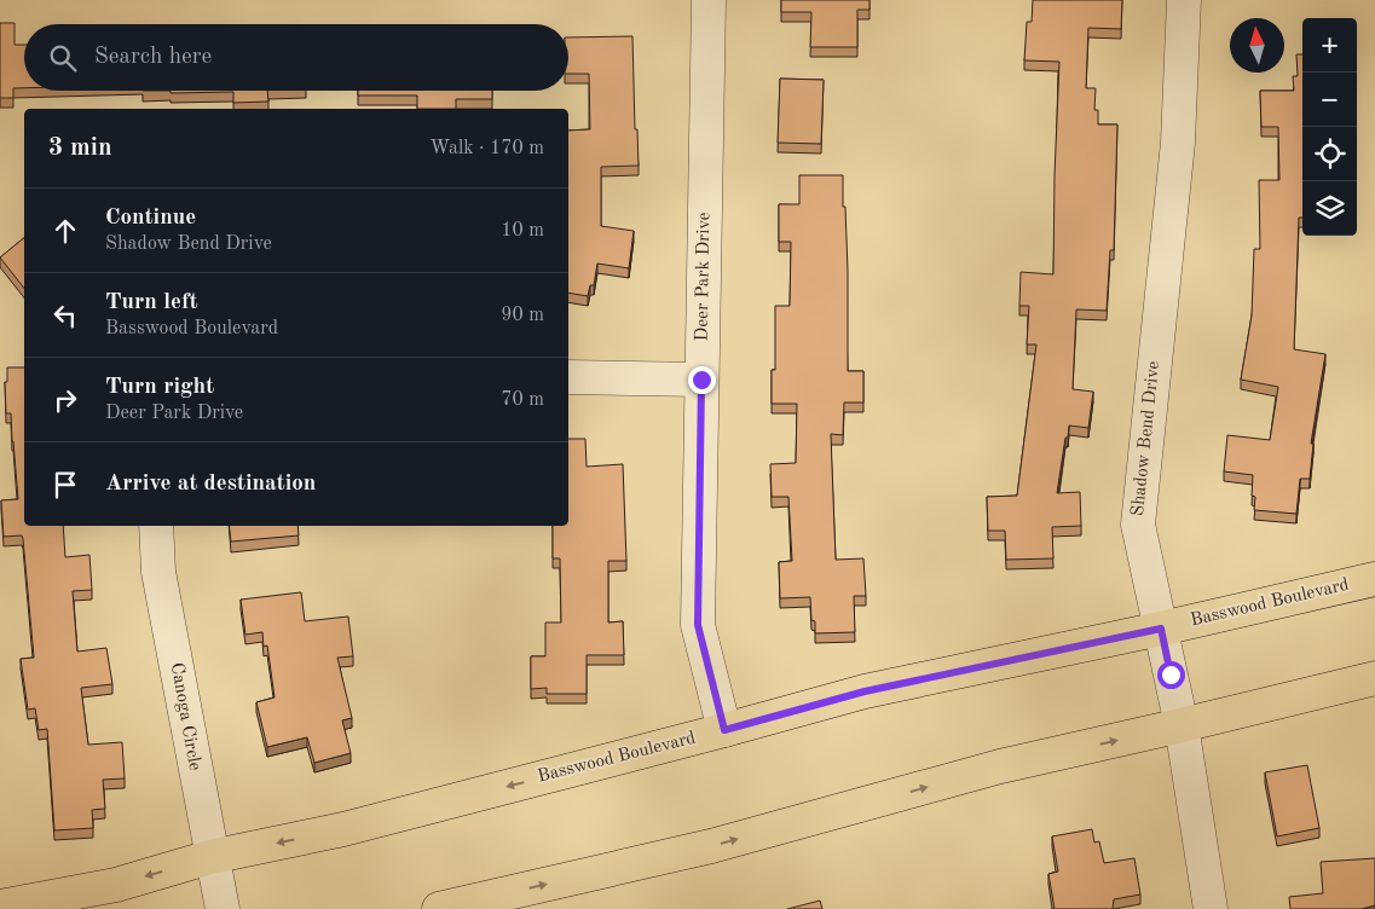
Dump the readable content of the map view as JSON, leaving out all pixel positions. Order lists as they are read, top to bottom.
{
  "streets": {
    "main road": ["Basswood Boulevard"],
    "street": ["Deer Park Drive", "Shadow Bend Drive", "Canoga Circle"]
  },
  "crossings": [
    ["Deer Park Drive", "Basswood Boulevard"],
    ["Shadow Bend Drive", "Basswood Boulevard"],
    ["Basswood Boulevard", "Canoga Circle"]
  ],
  "north": "top",
  "page": {
    "map_buttons": ["+", "−"],
    "search": "Search here",
    "heading": ["3 min", "Walk · 170 m"],
    "list": [
      ["Continue", "Shadow Bend Drive", "10 m"],
      ["Turn left", "Basswood Boulevard", "90 m"],
      ["Turn right", "Deer Park Drive", "70 m"],
      "Arrive at destination"
    ]
  }
}
